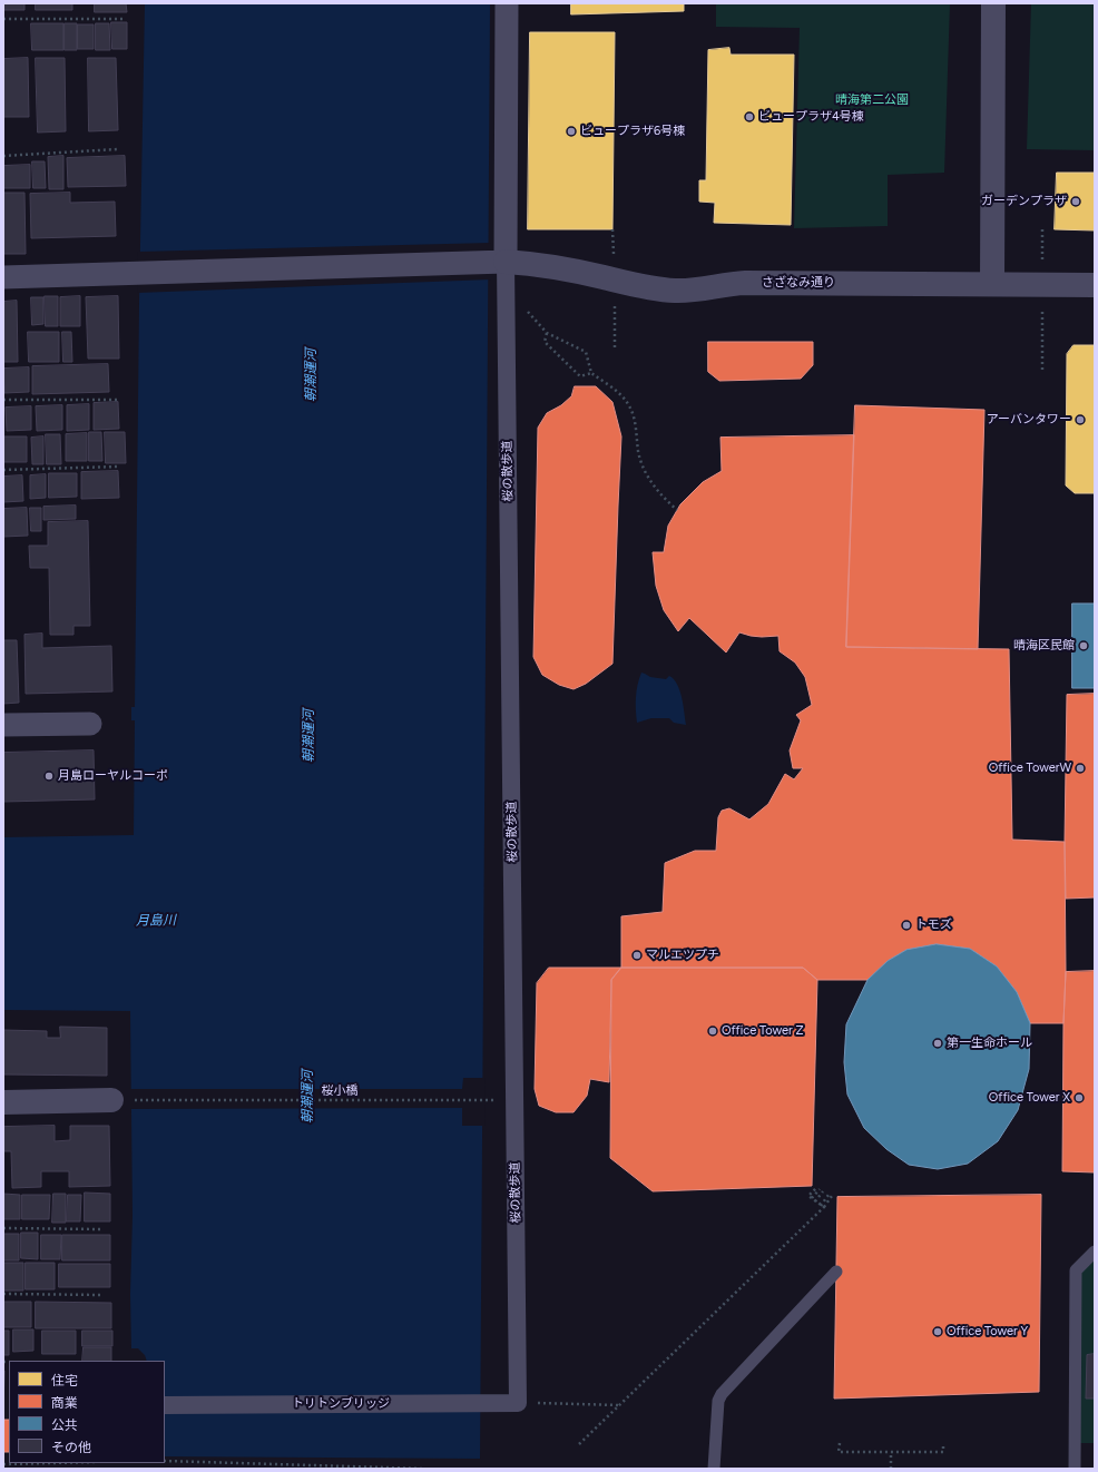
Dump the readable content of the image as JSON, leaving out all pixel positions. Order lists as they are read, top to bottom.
{
  "streets": {
    "street": ["さざなみ通り", "桜の散歩道", "トリトンブリッジ"],
    "path": ["桜小橋"]
  },
  "crossings": [
    ["さざなみ通り", "桜の散歩道"],
    ["桜の散歩道", "桜小橋"],
    ["桜の散歩道", "トリトンブリッジ"]
  ],
  "water": ["朝潮運河", "月島川"],
  "parks": ["晴海第二公園"],
  "places": [
    "ビュープラザ4号棟",
    "ビュープラザ6号棟",
    "ガーデンプラザ",
    "アーバンタワー",
    "晴海区民館",
    "Office TowerW",
    "月島ローヤルコーポ",
    "トモズ",
    "マルエツプチ",
    "Office Tower Z",
    "第一生命ホール",
    "Office Tower X",
    "Office Tower Y"
  ],
  "legend": [
    "住宅",
    "商業",
    "公共",
    "その他"
  ]
}
